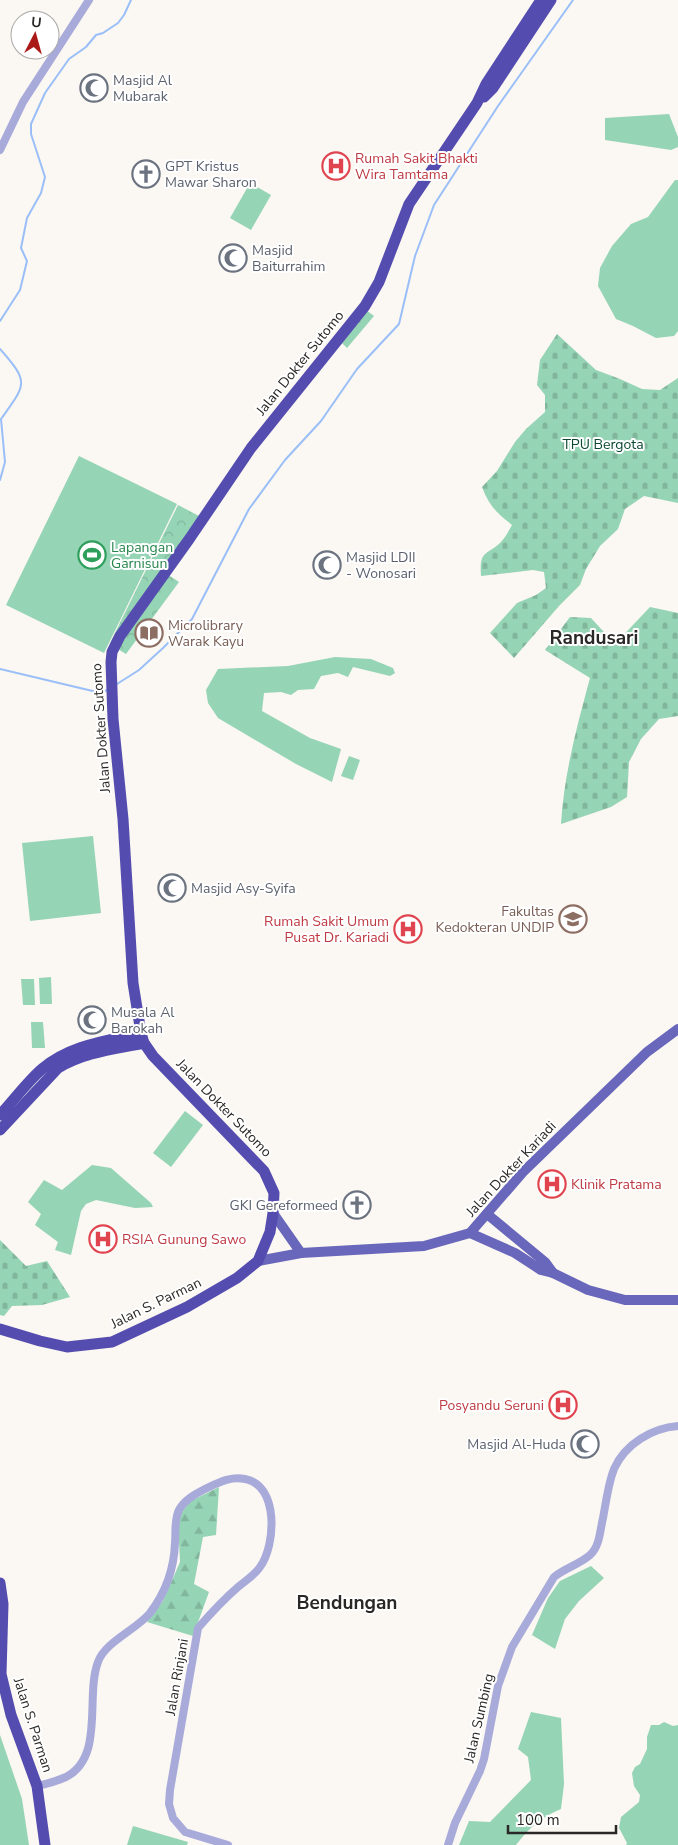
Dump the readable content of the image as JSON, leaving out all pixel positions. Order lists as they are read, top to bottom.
{
  "streets": {
    "highway": ["Jalan Dokter Sutomo", "Jalan S. Parman"],
    "main road": ["Jalan Dokter Kariadi"],
    "street": ["Jalan Rinjani", "Jalan Sumbing"]
  },
  "crossings": [
    ["Jalan Dokter Sutomo", "Jalan Dokter Kariadi"],
    ["Jalan Dokter Sutomo", "Jalan S. Parman"],
    ["Jalan Dokter Kariadi", "Jalan S. Parman"],
    ["Jalan S. Parman", "Jalan Rinjani"]
  ],
  "districts": ["Randusari", "Bendungan"],
  "parks": ["TPU Bergota"],
  "places": {
    "mosque": [
      "Masjid Al Mubarak",
      "Masjid Baiturrahim",
      "Masjid LDII - Wonosari",
      "Masjid Asy-Syifa",
      "Musala Al Barokah",
      "Masjid Al-Huda"
    ],
    "hospital": [
      "Rumah Sakit Bhakti Wira Tamtama",
      "Rumah Sakit Umum Pusat Dr. Kariadi",
      "Klinik Pratama",
      "RSIA Gunung Sawo",
      "Posyandu Seruni"
    ],
    "church": ["GPT Kristus Mawar Sharon", "GKI Gereformeed"],
    "sports": ["Lapangan Garnisun"],
    "library": ["Microlibrary Warak Kayu"],
    "school or university": ["Fakultas Kedokteran UNDIP"]
  },
  "scale_bar": "100 m",
  "north": "top"
}
